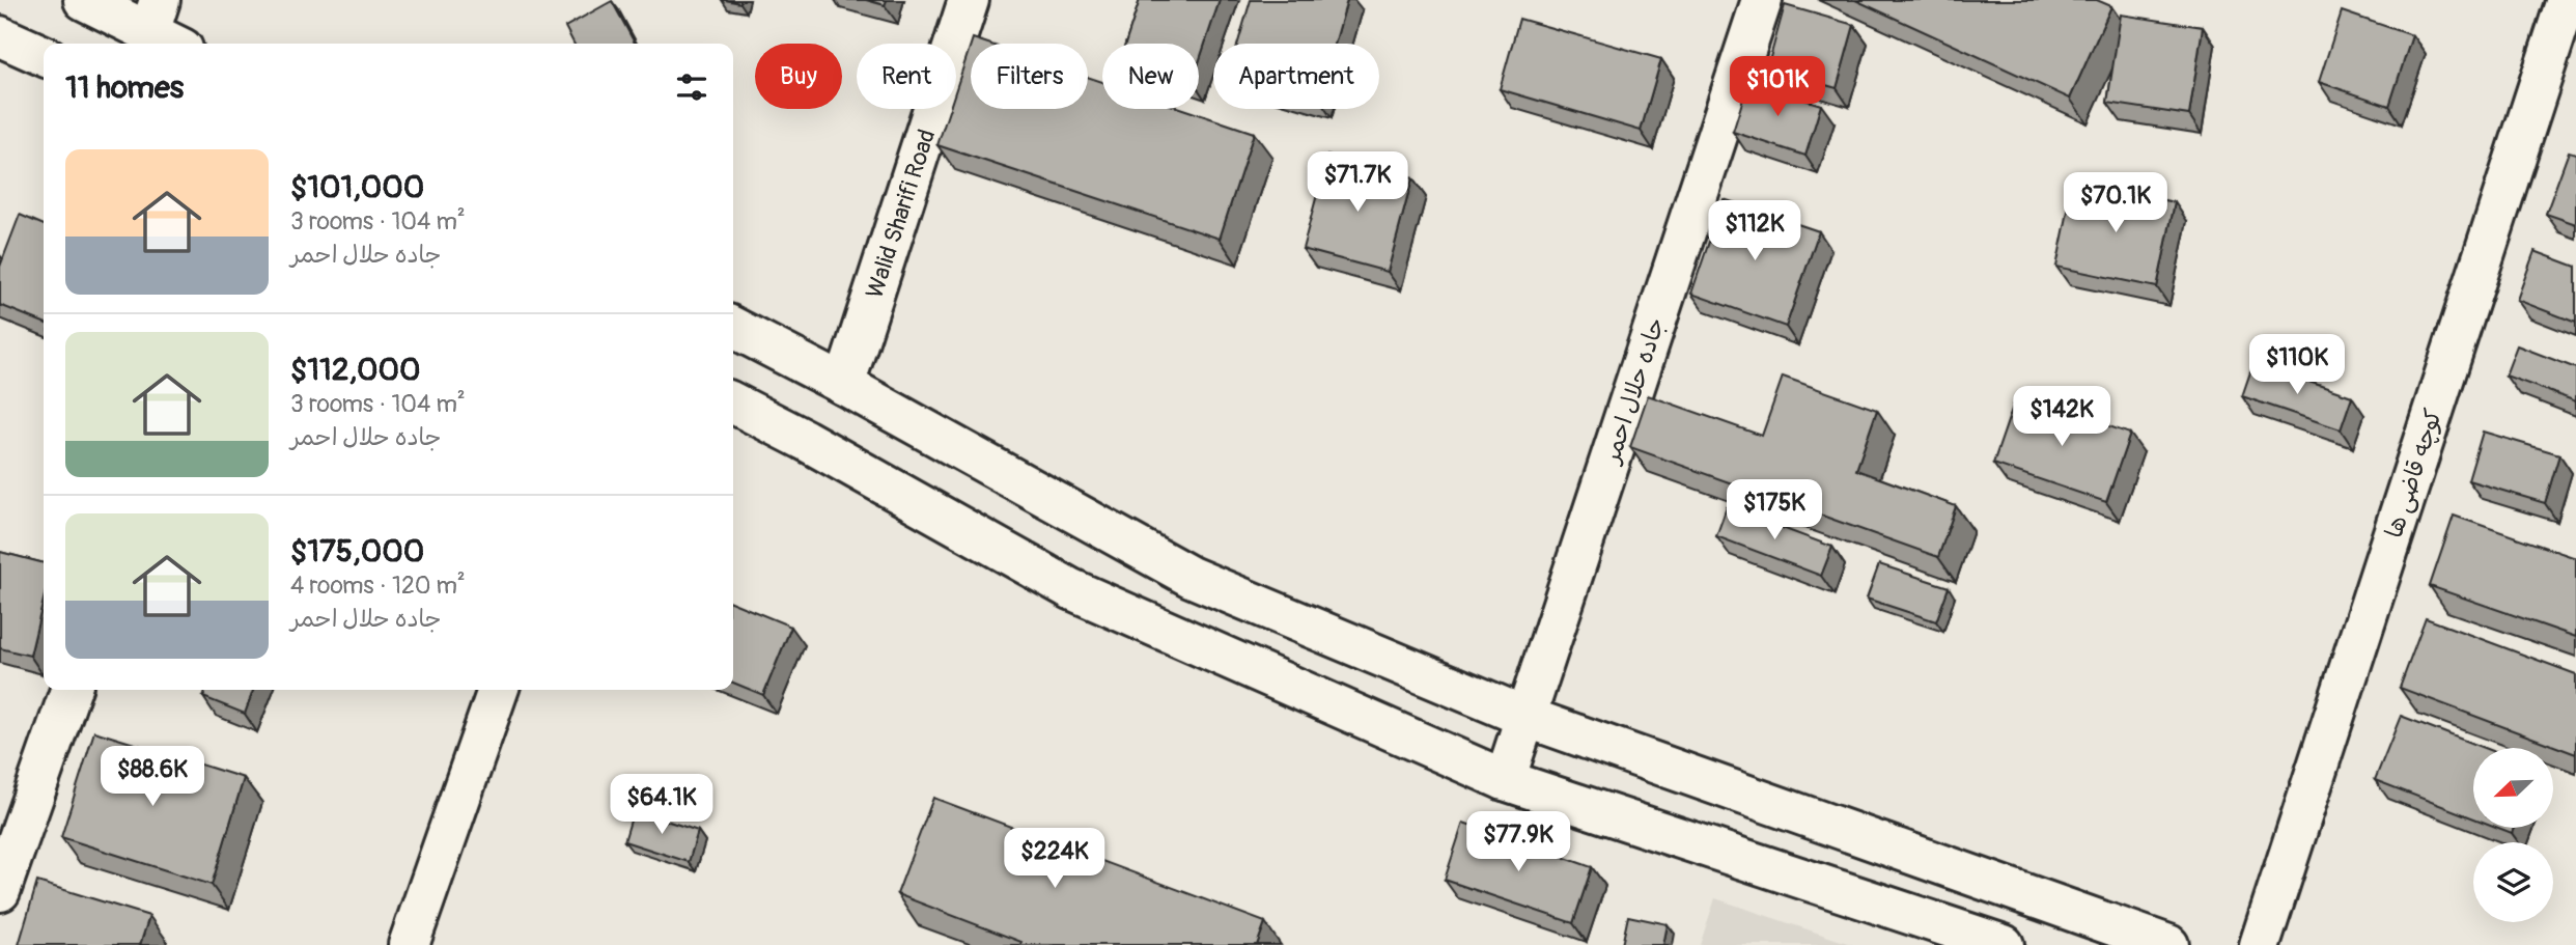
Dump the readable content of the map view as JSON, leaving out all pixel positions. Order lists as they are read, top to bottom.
{
  "streets": {
    "street": ["Walid Sharifi Road", "جاده حلال احمر", "کوچه قاضی ها"]
  },
  "north": "bottom left",
  "page": {
    "chip": [
      "Buy",
      "Rent",
      "Filters",
      "New",
      "Apartment"
    ],
    "heading": "11 homes",
    "price": [
      "$101K",
      "$71.7K",
      "$70.1K",
      "$112K",
      "$110K",
      "$142K",
      "$175K",
      "$88.6K",
      "$64.1K",
      "$77.9K",
      "$224K"
    ],
    "list": [
      {
        "name": "$101,000",
        "note": "3 rooms · 104 m² · جاده حلال احمر"
      },
      {
        "name": "$112,000",
        "note": "3 rooms · 104 m² · جاده حلال احمر"
      },
      {
        "name": "$175,000",
        "note": "4 rooms · 120 m² · جاده حلال احمر"
      }
    ]
  }
}
